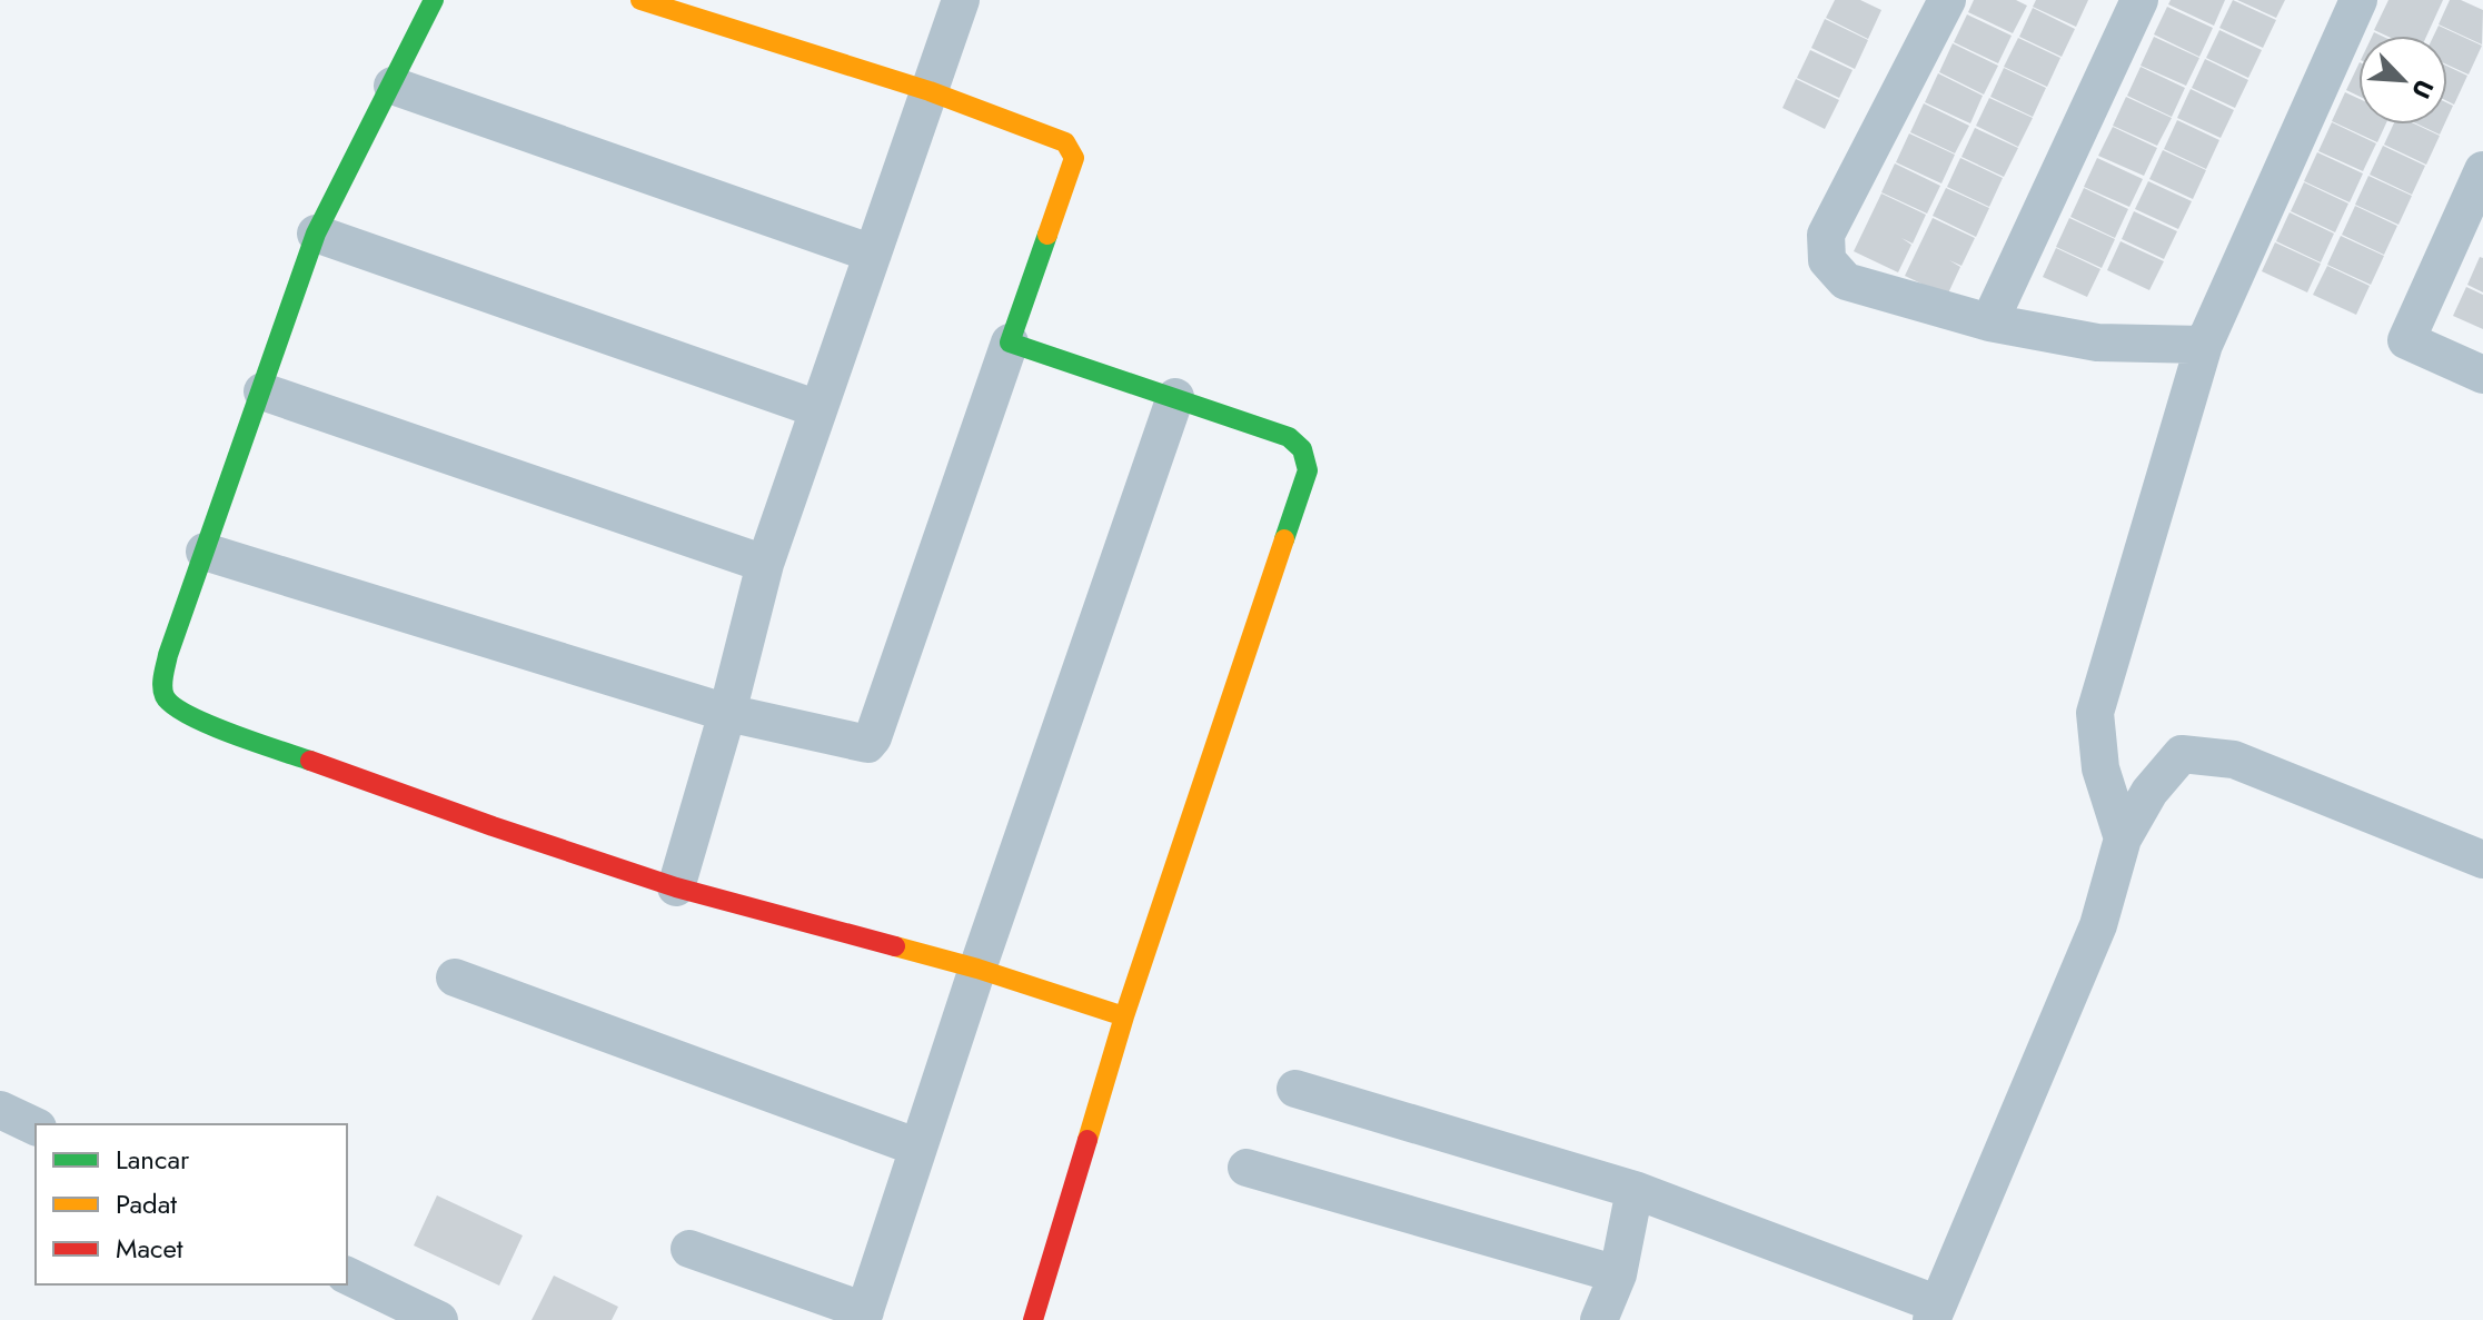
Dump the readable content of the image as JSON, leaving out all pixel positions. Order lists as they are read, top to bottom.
{
  "legend": ["Lancar", "Padat", "Macet"],
  "north": "bottom right"
}
